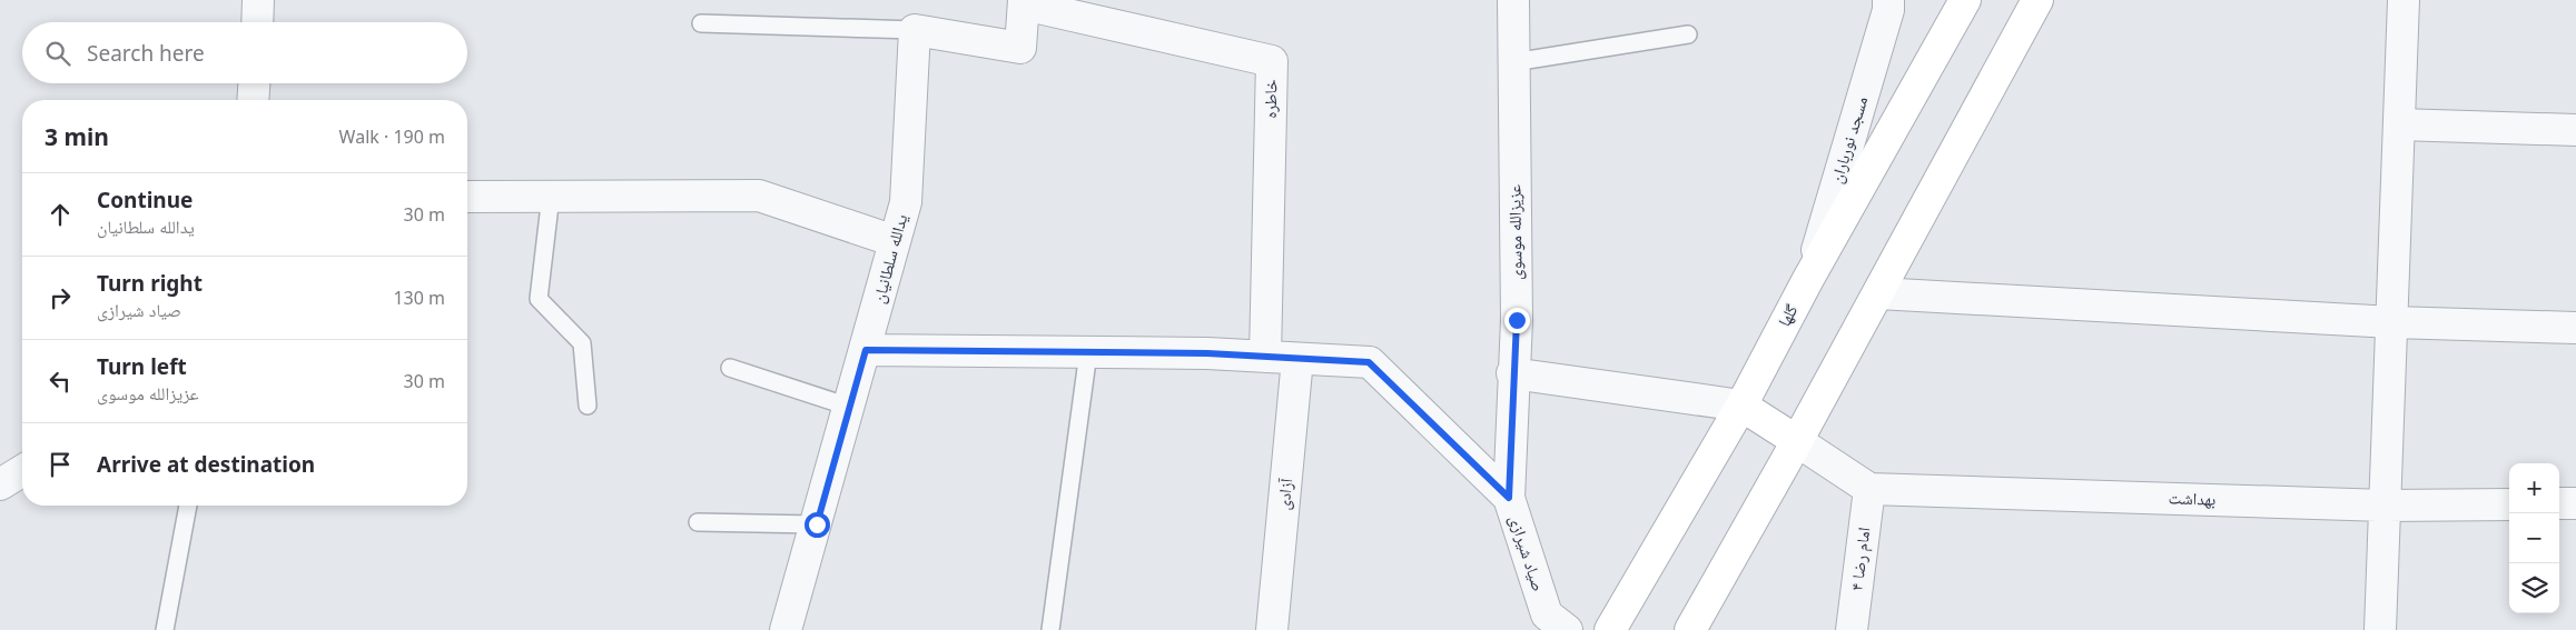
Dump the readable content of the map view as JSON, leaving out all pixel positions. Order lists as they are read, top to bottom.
{
  "streets": {
    "main road": ["گلها"],
    "street": [
      "خاطره",
      "مسجد نورباران",
      "عزیزالله موسوی",
      "یدالله سلطانیان",
      "آزادی",
      "بهداشت",
      "صیاد شیرازی",
      "امام رضا ۴"
    ]
  },
  "crossings": [
    ["خاطره", "صیاد شیرازی"],
    ["مسجد نورباران", "گلها"],
    ["عزیزالله موسوی", "صیاد شیرازی"],
    ["یدالله سلطانیان", "صیاد شیرازی"],
    ["آزادی", "صیاد شیرازی"],
    ["بهداشت", "امام رضا ۴"]
  ],
  "page": {
    "search": "Search here",
    "heading": ["3 min", "Walk · 190 m"],
    "list": [
      ["Continue", "یدالله سلطانیان", "30 m"],
      ["Turn right", "صیاد شیرازی", "130 m"],
      ["Turn left", "عزیزالله موسوی", "30 m"],
      "Arrive at destination"
    ],
    "map_buttons": ["+", "−"]
  }
}
